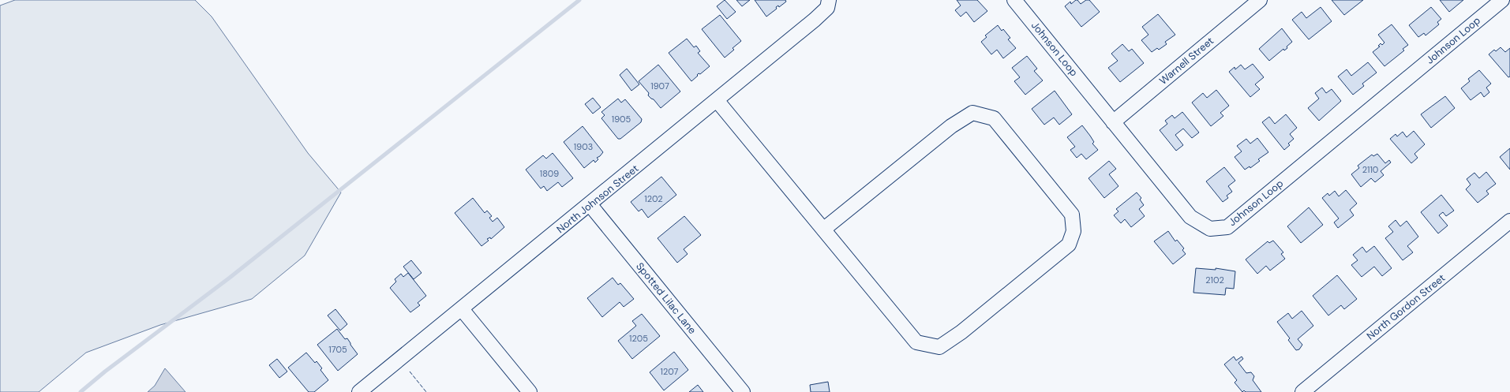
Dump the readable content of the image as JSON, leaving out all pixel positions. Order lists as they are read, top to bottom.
{
  "streets": {
    "street": [
      "Johnson Loop",
      "Warnell Street",
      "North Johnson Street",
      "Spotted Lilac Lane",
      "North Gordon Street"
    ]
  },
  "crossings": [
    ["Johnson Loop", "Warnell Street"],
    ["North Johnson Street", "Spotted Lilac Lane"]
  ],
  "house_numbers": [
    "1907",
    "1905",
    "1903",
    "2110",
    "1809",
    "1202",
    "2102",
    "1205",
    "1705",
    "1207"
  ]
}
